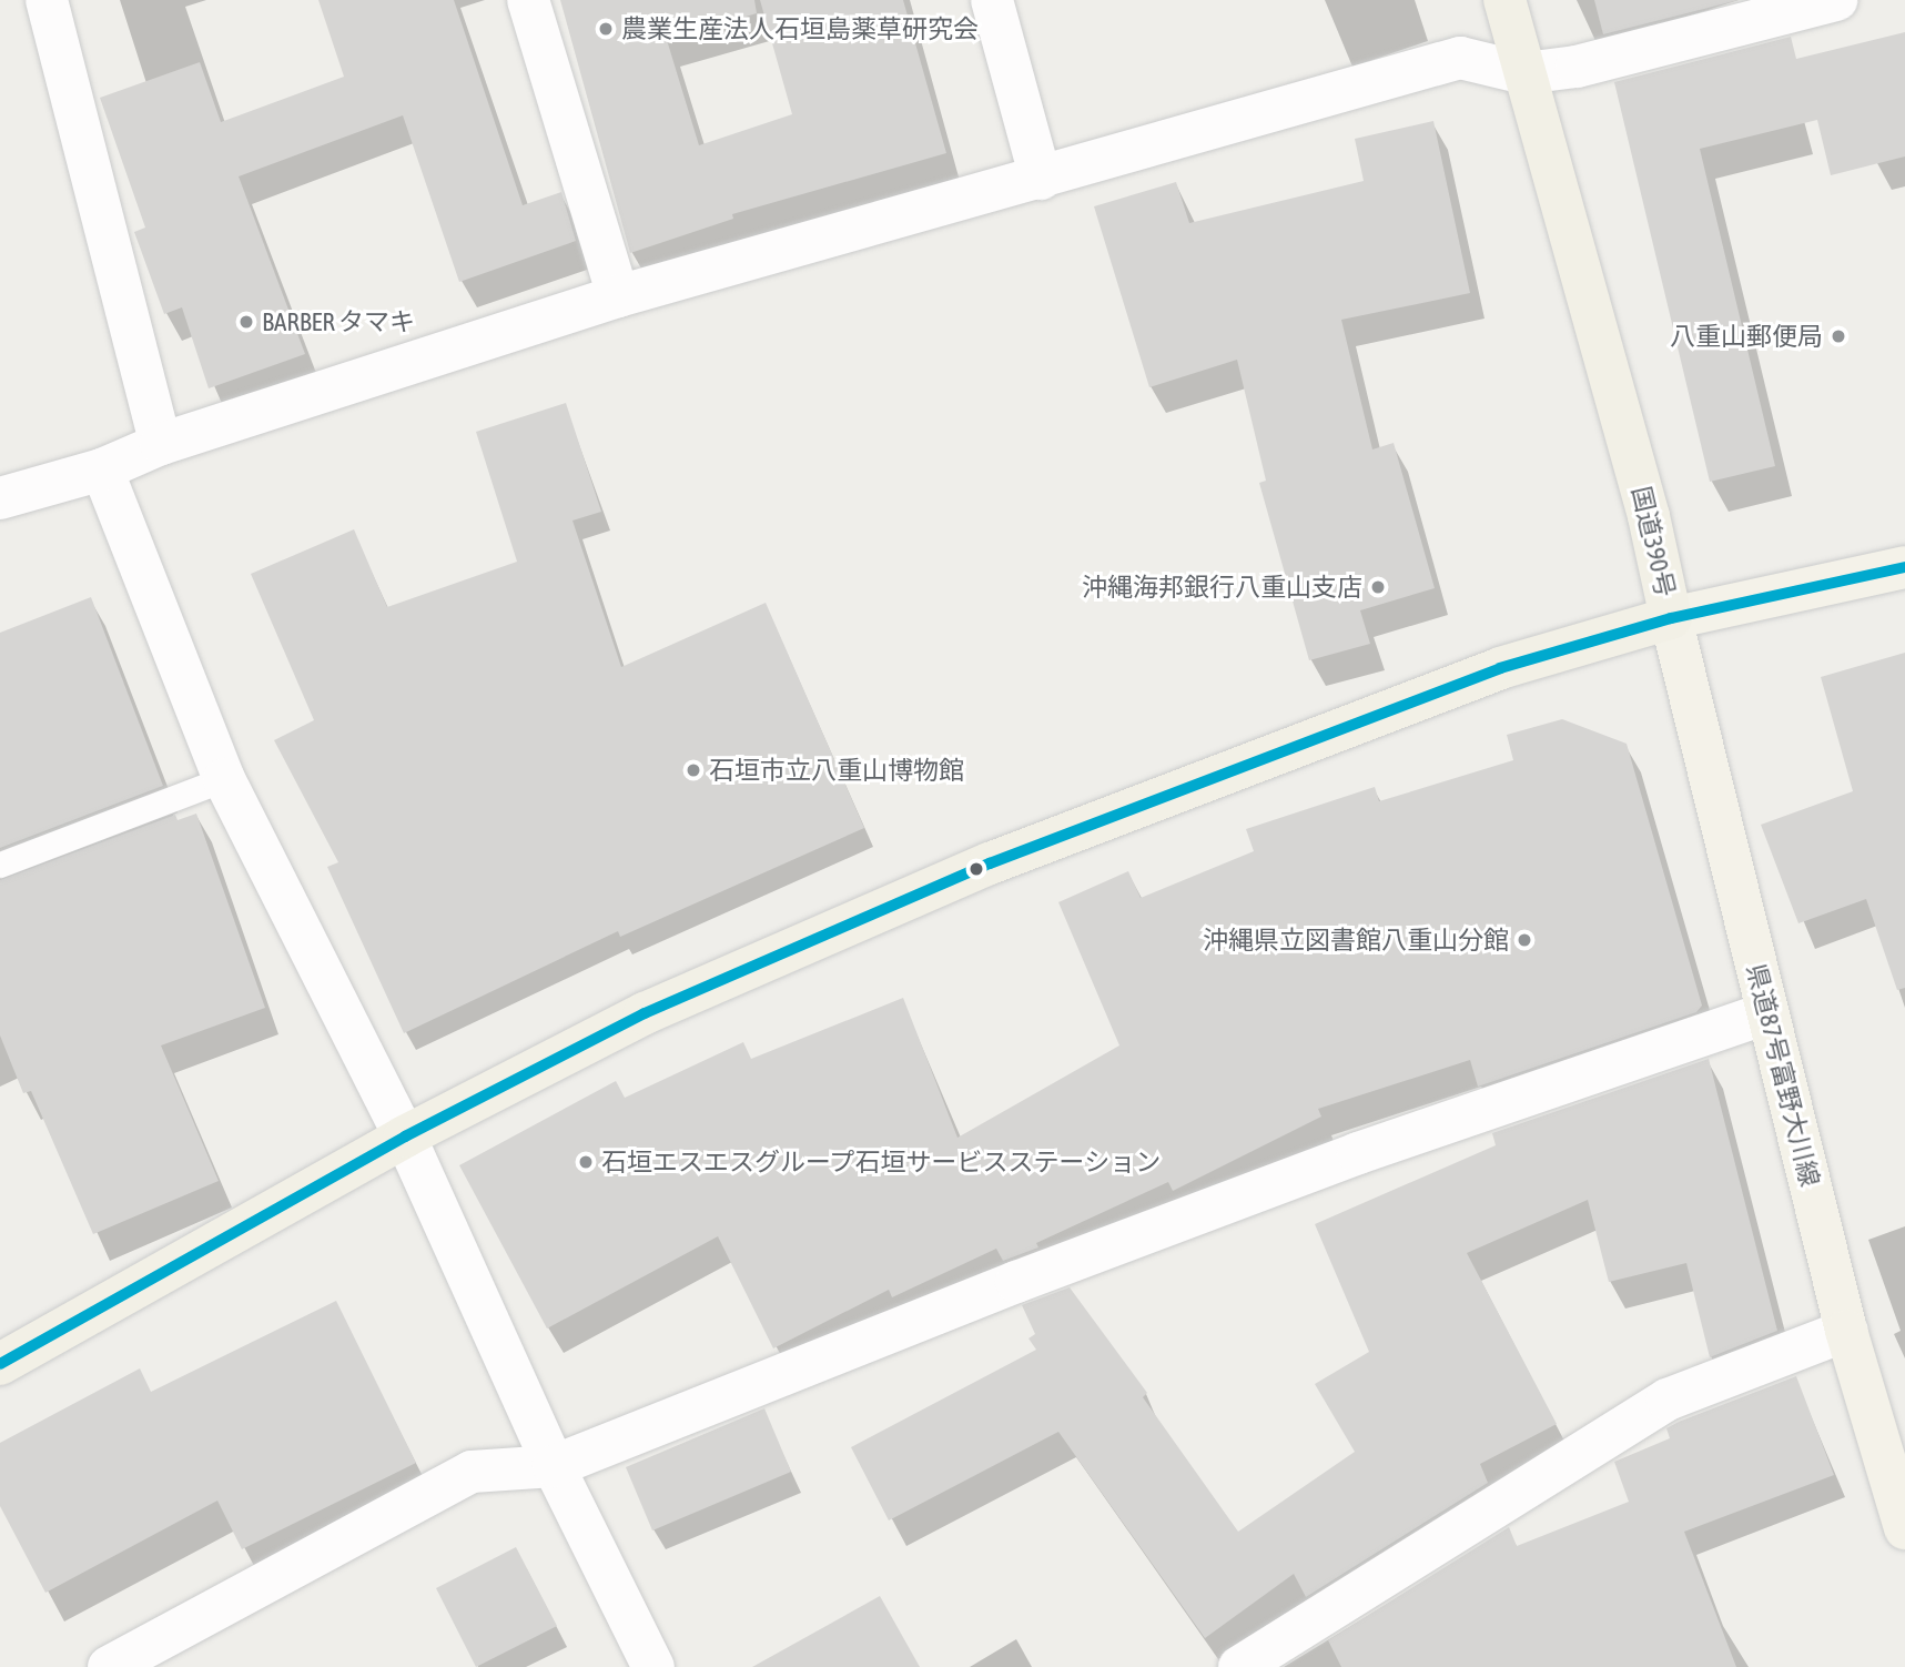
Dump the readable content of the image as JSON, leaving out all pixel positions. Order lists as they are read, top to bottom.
{
  "streets": {
    "highway": ["国道390号"],
    "main road": ["県道87号富野大川線"]
  },
  "crossings": [
    ["国道390号", "県道87号富野大川線"]
  ],
  "places": [
    "農業生産法人石垣島薬草研究会",
    "BARBER タマキ",
    "八重山郵便局",
    "沖縄海邦銀行八重山支店",
    "石垣市立八重山博物館",
    "沖縄県立図書館八重山分館",
    "石垣エスエスグループ石垣サービスステーション"
  ]
}
